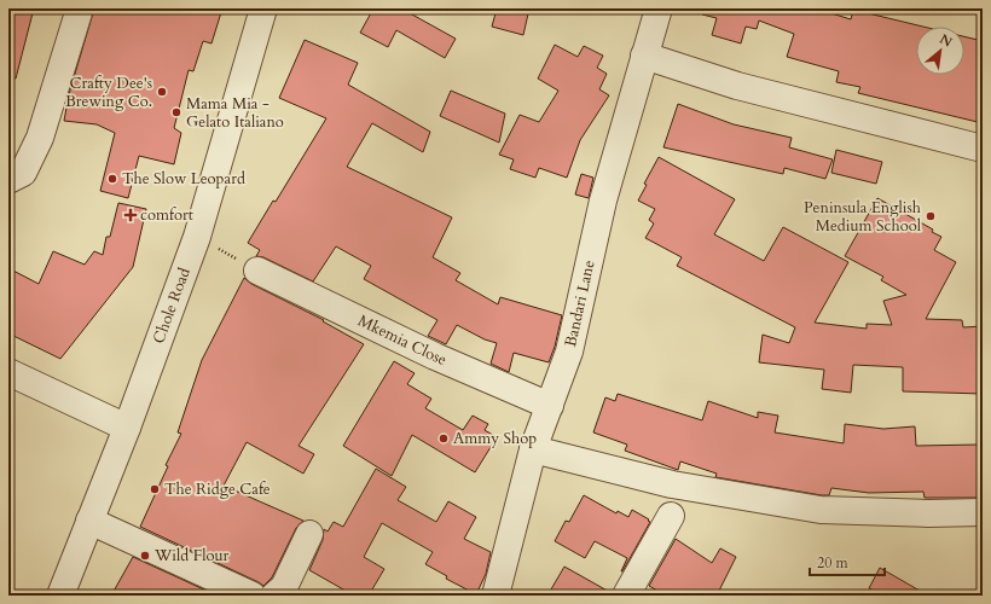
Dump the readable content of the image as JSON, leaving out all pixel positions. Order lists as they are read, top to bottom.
{
  "streets": {
    "street": ["Bandari Lane", "Chole Road", "Mkemia Close"]
  },
  "crossings": [
    ["Bandari Lane", "Mkemia Close"]
  ],
  "places": {
    "other": [
      "Crafty Dee's Brewing Co.",
      "Mama Mia - Gelato Italiano",
      "The Slow Leopard",
      "Peninsula English Medium School",
      "Ammy Shop",
      "The Ridge Cafe",
      "Wild Flour"
    ],
    "health": ["comfort"]
  },
  "scale_bar": "20 m",
  "north": "top right"
}
